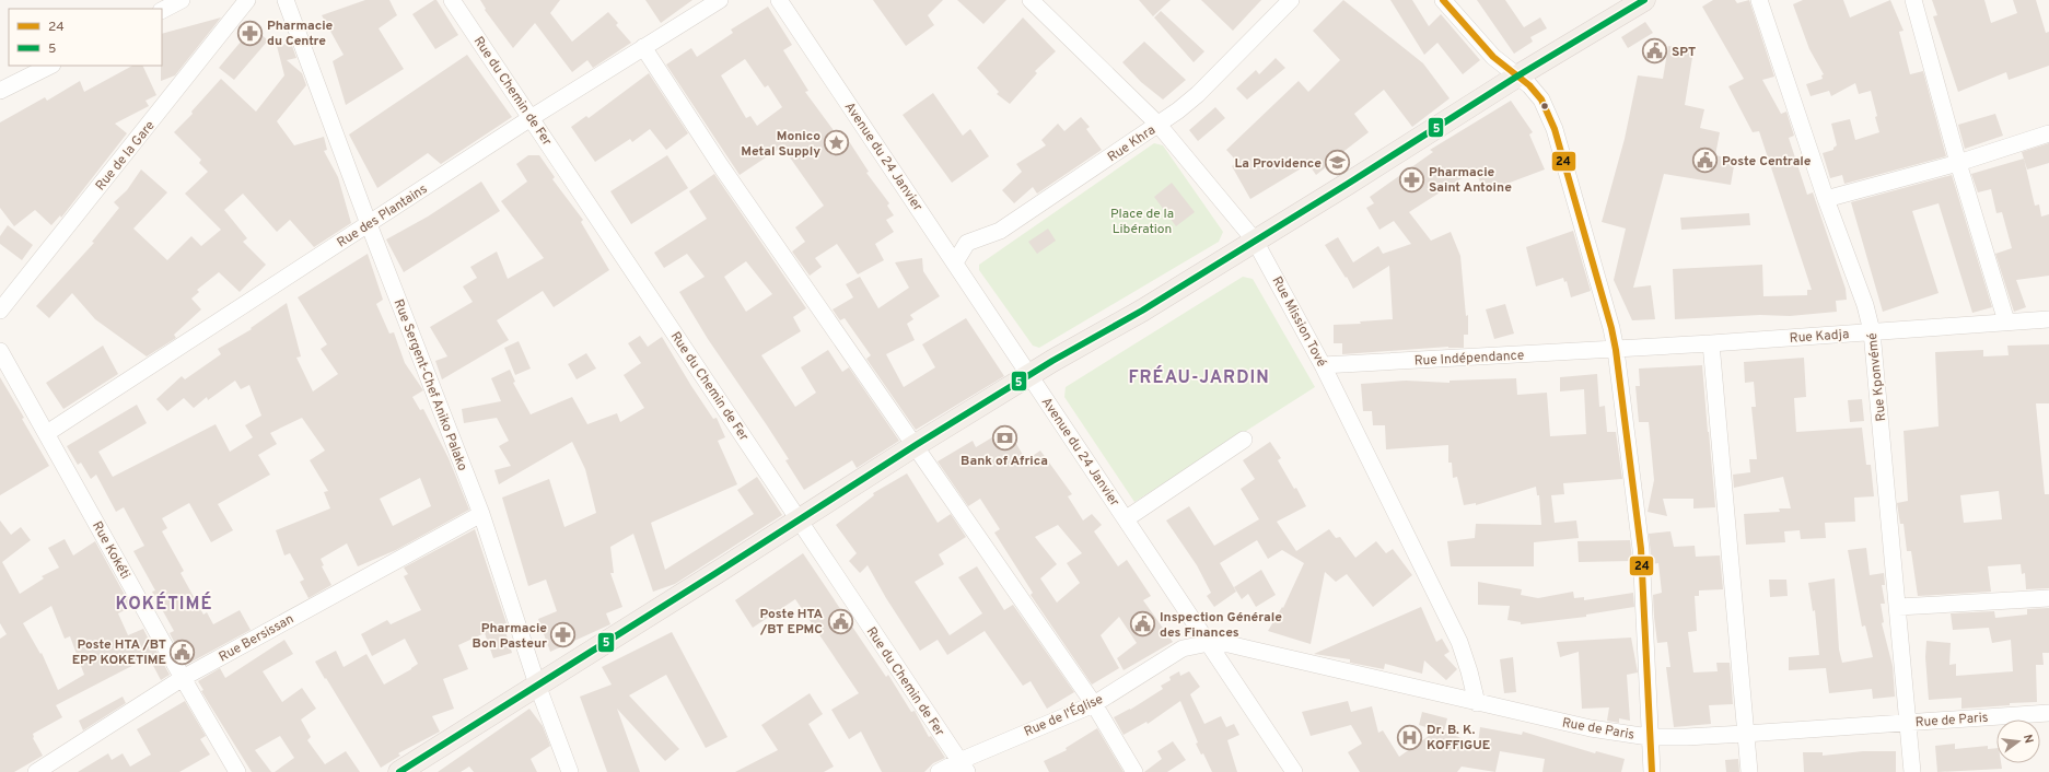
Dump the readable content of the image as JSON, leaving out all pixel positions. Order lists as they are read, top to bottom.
{
  "streets": {
    "street": [
      "Rue du Chemin de Fer",
      "Rue Khra",
      "Rue de la Gare",
      "Avenue du 24 Janvier",
      "Rue des Plantains",
      "Rue Mission Tové",
      "Rue Kadja",
      "Rue Indépendance",
      "Rue Kponvémé",
      "Rue Sergent-Chef Aniko Palako",
      "Rue Kokéti",
      "Rue Bersissan",
      "Rue de l'Église",
      "Rue de Paris"
    ]
  },
  "crossings": [
    ["Rue du Chemin de Fer", "Rue des Plantains"],
    ["Rue du Chemin de Fer", "Rue de l'Église"],
    ["Rue Khra", "Avenue du 24 Janvier"],
    ["Rue Khra", "Rue Mission Tové"],
    ["Avenue du 24 Janvier", "Rue de l'Église"],
    ["Avenue du 24 Janvier", "Rue de Paris"],
    ["Rue des Plantains", "Rue Sergent-Chef Aniko Palako"],
    ["Rue des Plantains", "Rue Kokéti"],
    ["Rue Mission Tové", "Rue Indépendance"],
    ["Rue Mission Tové", "Rue de Paris"],
    ["Rue Kadja", "Rue Indépendance"],
    ["Rue Kadja", "Rue Kponvémé"],
    ["Rue Kponvémé", "Rue de Paris"],
    ["Rue Sergent-Chef Aniko Palako", "Rue Bersissan"],
    ["Rue Kokéti", "Rue Bersissan"],
    ["Rue de l'Église", "Rue de Paris"]
  ],
  "districts": ["FRÉAU-JARDIN", "KOKÉTIMÉ"],
  "parks": ["Place de la Libération"],
  "places": {
    "pharmacy": ["Pharmacie du Centre", "Pharmacie Saint Antoine", "Pharmacie Bon Pasteur"],
    "public building": [
      "SPT",
      "Poste Centrale",
      "Poste HTA /BT EPMC",
      "Inspection Générale des Finances",
      "Poste HTA /BT EPP KOKETIME"
    ],
    "place": ["Monico Metal Supply"],
    "school or university": ["La Providence"],
    "bank": ["Bank of Africa"],
    "hospital": ["Dr. B. K. KOFFIGUE"]
  },
  "lines": ["transit line 24", "transit line 5"],
  "legend": ["24", "5"],
  "north": "right"
}
